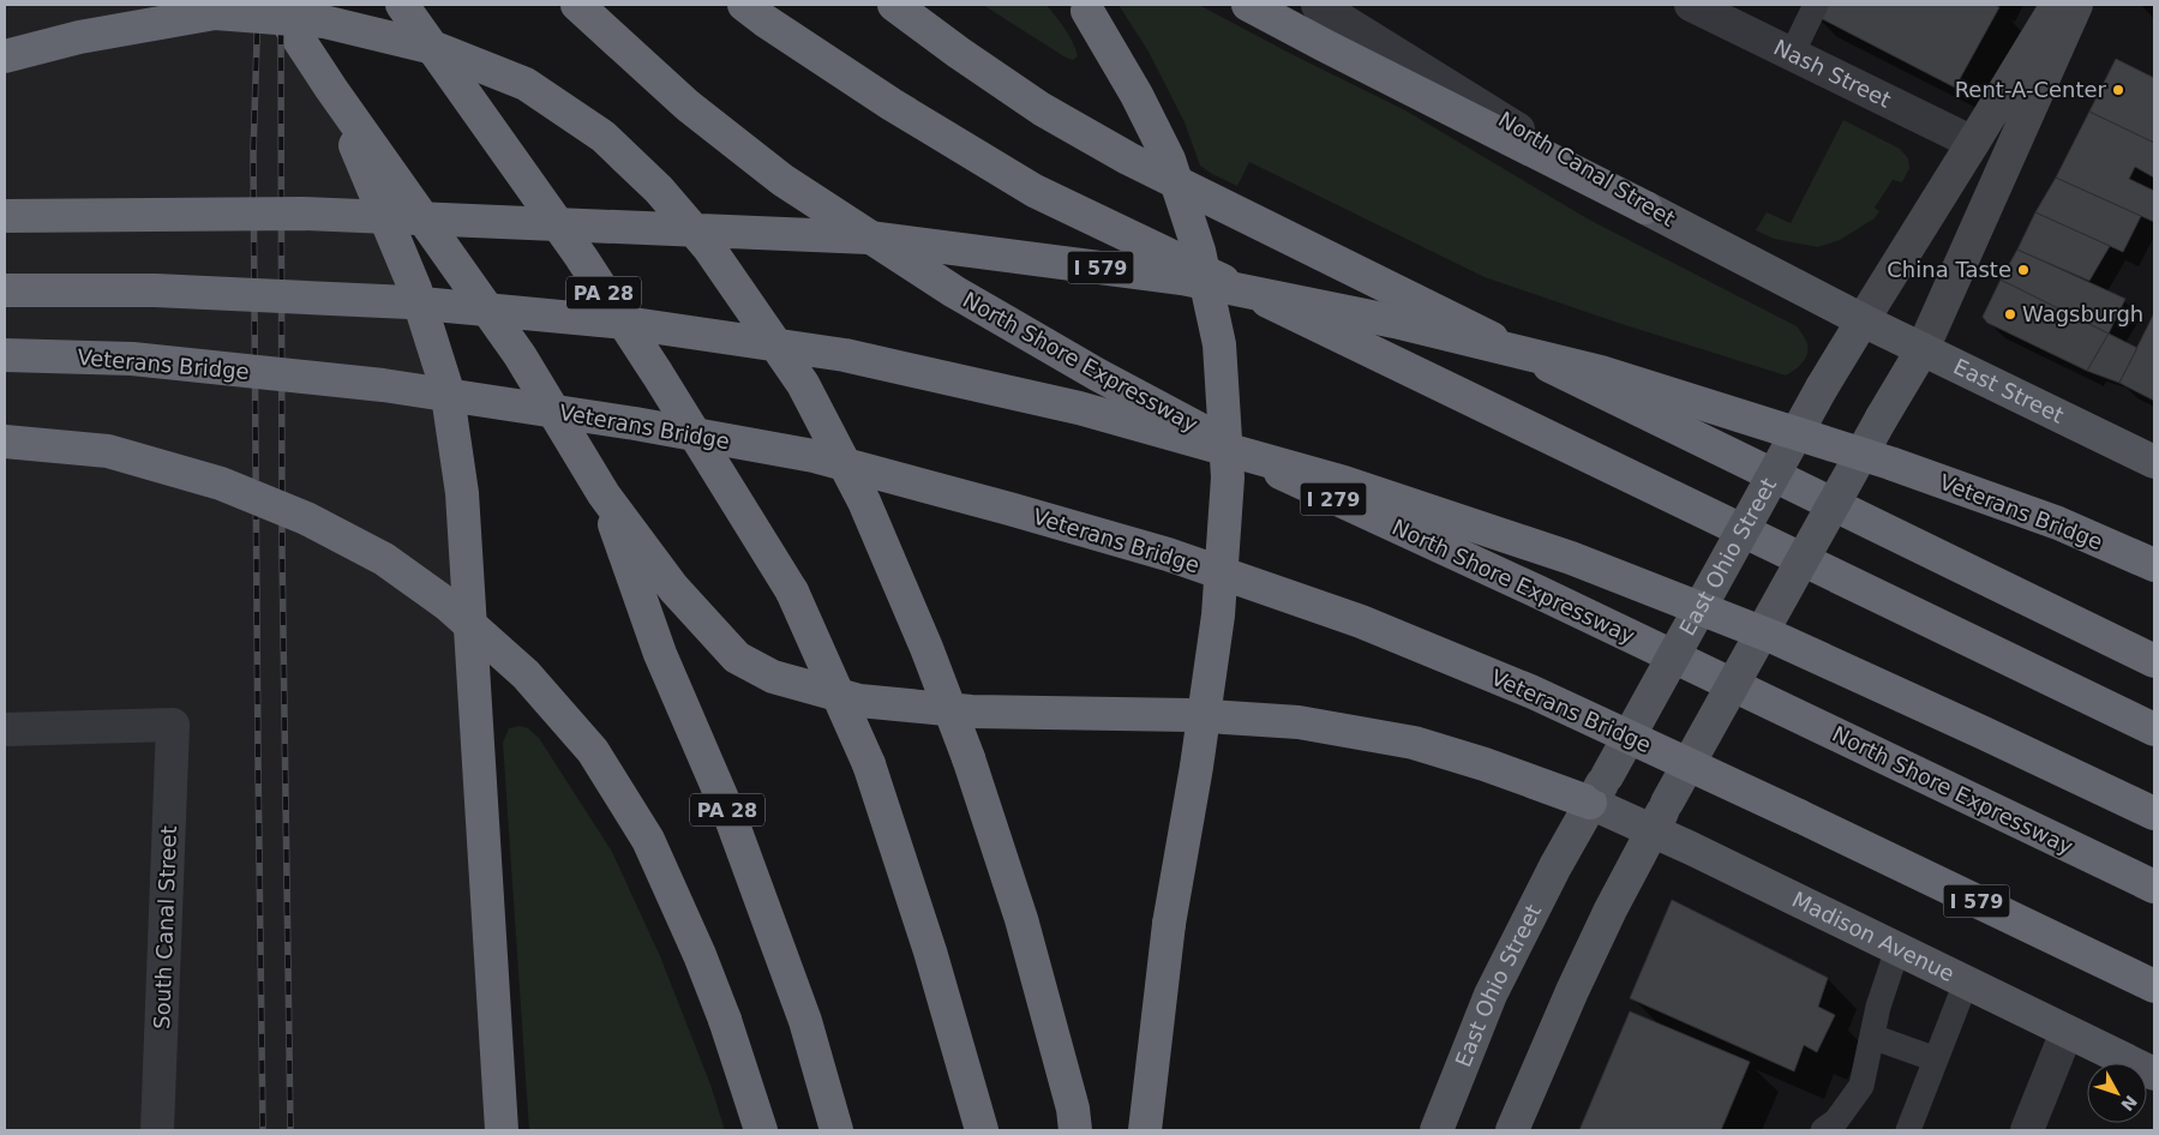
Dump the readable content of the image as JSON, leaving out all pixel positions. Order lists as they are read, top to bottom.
{
  "streets": {
    "highway": [
      "I 579",
      "PA 28",
      "North Shore Expressway",
      "Veterans Bridge",
      "I 279"
    ],
    "main road": [
      "North Canal Street",
      "East Street",
      "East Ohio Street",
      "Madison Avenue"
    ],
    "street": ["Nash Street", "South Canal Street"]
  },
  "crossings": [
    ["Nash Street", "East Ohio Street"],
    ["North Canal Street", "East Street"],
    ["North Canal Street", "East Ohio Street"],
    ["East Street", "East Ohio Street"],
    ["East Ohio Street", "Madison Avenue"]
  ],
  "places": ["Rent-A-Center", "China Taste", "Wagsburgh"],
  "north": "bottom right"
}
